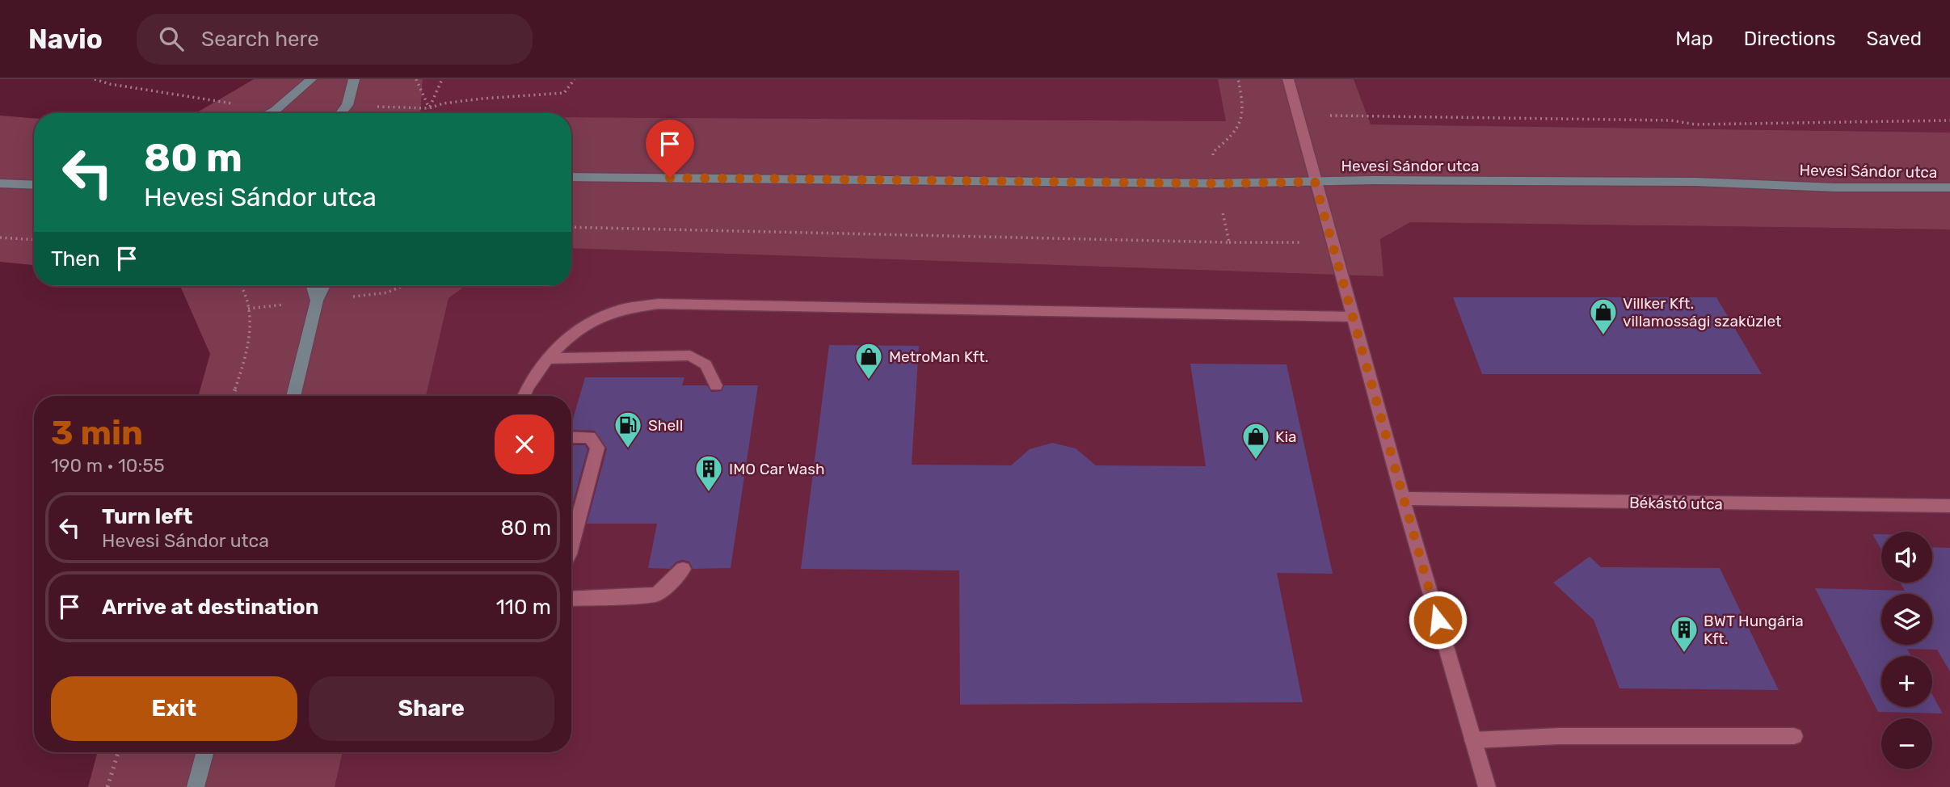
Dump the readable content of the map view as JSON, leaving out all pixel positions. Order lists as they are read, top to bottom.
{
  "streets": {
    "main road": ["Hevesi Sándor utca"],
    "street": ["Békástó utca"]
  },
  "places": {
    "shop": ["Villker Kft. villamossági szaküzlet", "MetroMan Kft.", "Kia"],
    "fuel station": ["Shell"],
    "building": ["IMO Car Wash", "BWT Hungária Kft."]
  },
  "page": {
    "header": "Navio",
    "search": "Search here",
    "nav": ["Map", "Directions", "Saved"],
    "turn": ["80 m", "Hevesi Sándor utca"],
    "then": "Then",
    "heading": ["3 min", "190 m · 10:55"],
    "list": [
      {
        "name": "Turn left",
        "note": "Hevesi Sándor utca",
        "value": "80 m"
      },
      {
        "name": "Arrive at destination",
        "value": "110 m"
      }
    ],
    "map_buttons": ["+", "−"],
    "buttons": ["Exit", "Share"]
  }
}
